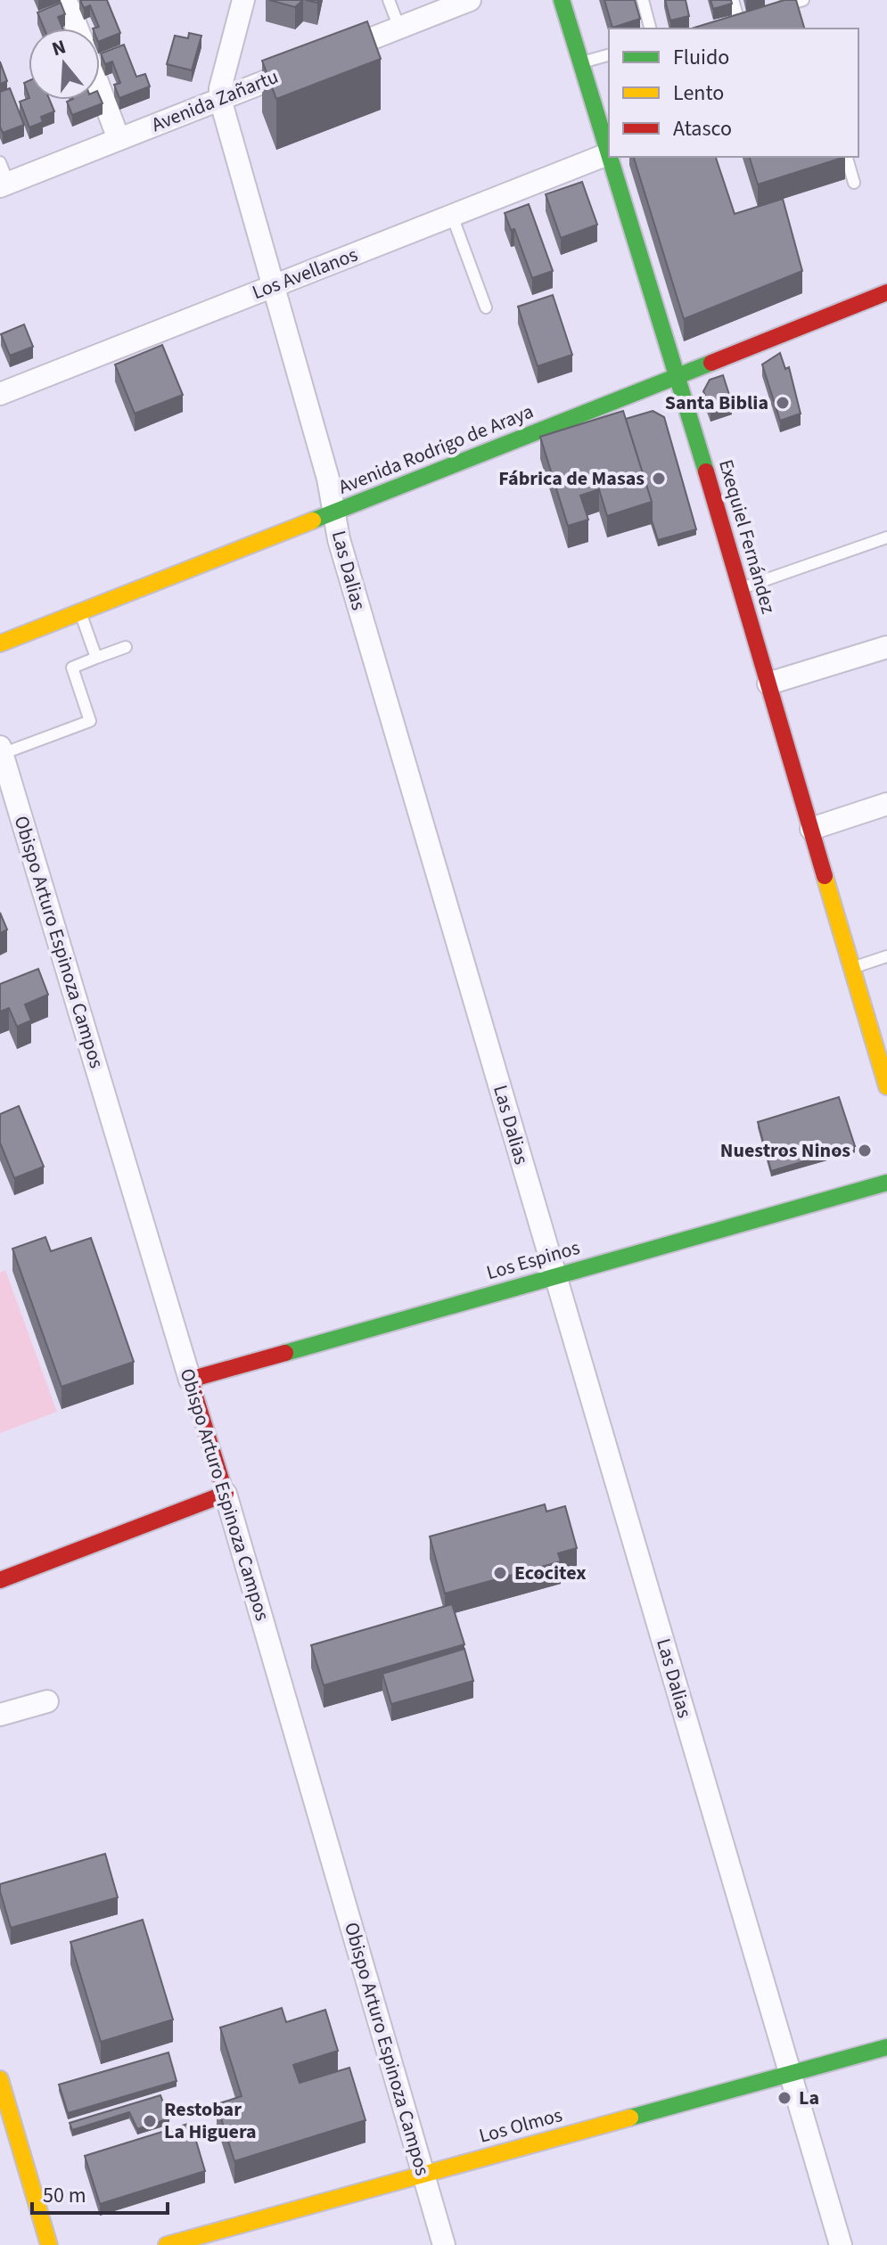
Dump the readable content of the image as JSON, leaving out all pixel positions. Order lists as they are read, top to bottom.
{
  "streets": {
    "street": [
      "Avenida Zañartu",
      "Los Avellanos",
      "Avenida Rodrigo de Araya",
      "Exequiel Fernández",
      "Las Dalias",
      "Obispo Arturo Espinoza Campos",
      "Los Espinos",
      "Los Olmos"
    ]
  },
  "crossings": [
    ["Avenida Zañartu", "Las Dalias"],
    ["Los Avellanos", "Las Dalias"],
    ["Avenida Rodrigo de Araya", "Exequiel Fernández"],
    ["Avenida Rodrigo de Araya", "Las Dalias"],
    ["Las Dalias", "Los Espinos"],
    ["Las Dalias", "Los Olmos"],
    ["Obispo Arturo Espinoza Campos", "Los Espinos"],
    ["Obispo Arturo Espinoza Campos", "Los Olmos"]
  ],
  "places": [
    "Santa Biblia",
    "Fábrica de Masas",
    "Nuestros Ninos",
    "Ecocitex",
    "La",
    "Restobar La Higuera"
  ],
  "legend": ["Fluido", "Lento", "Atasco"],
  "scale_bar": "50 m",
  "north": "top"
}
